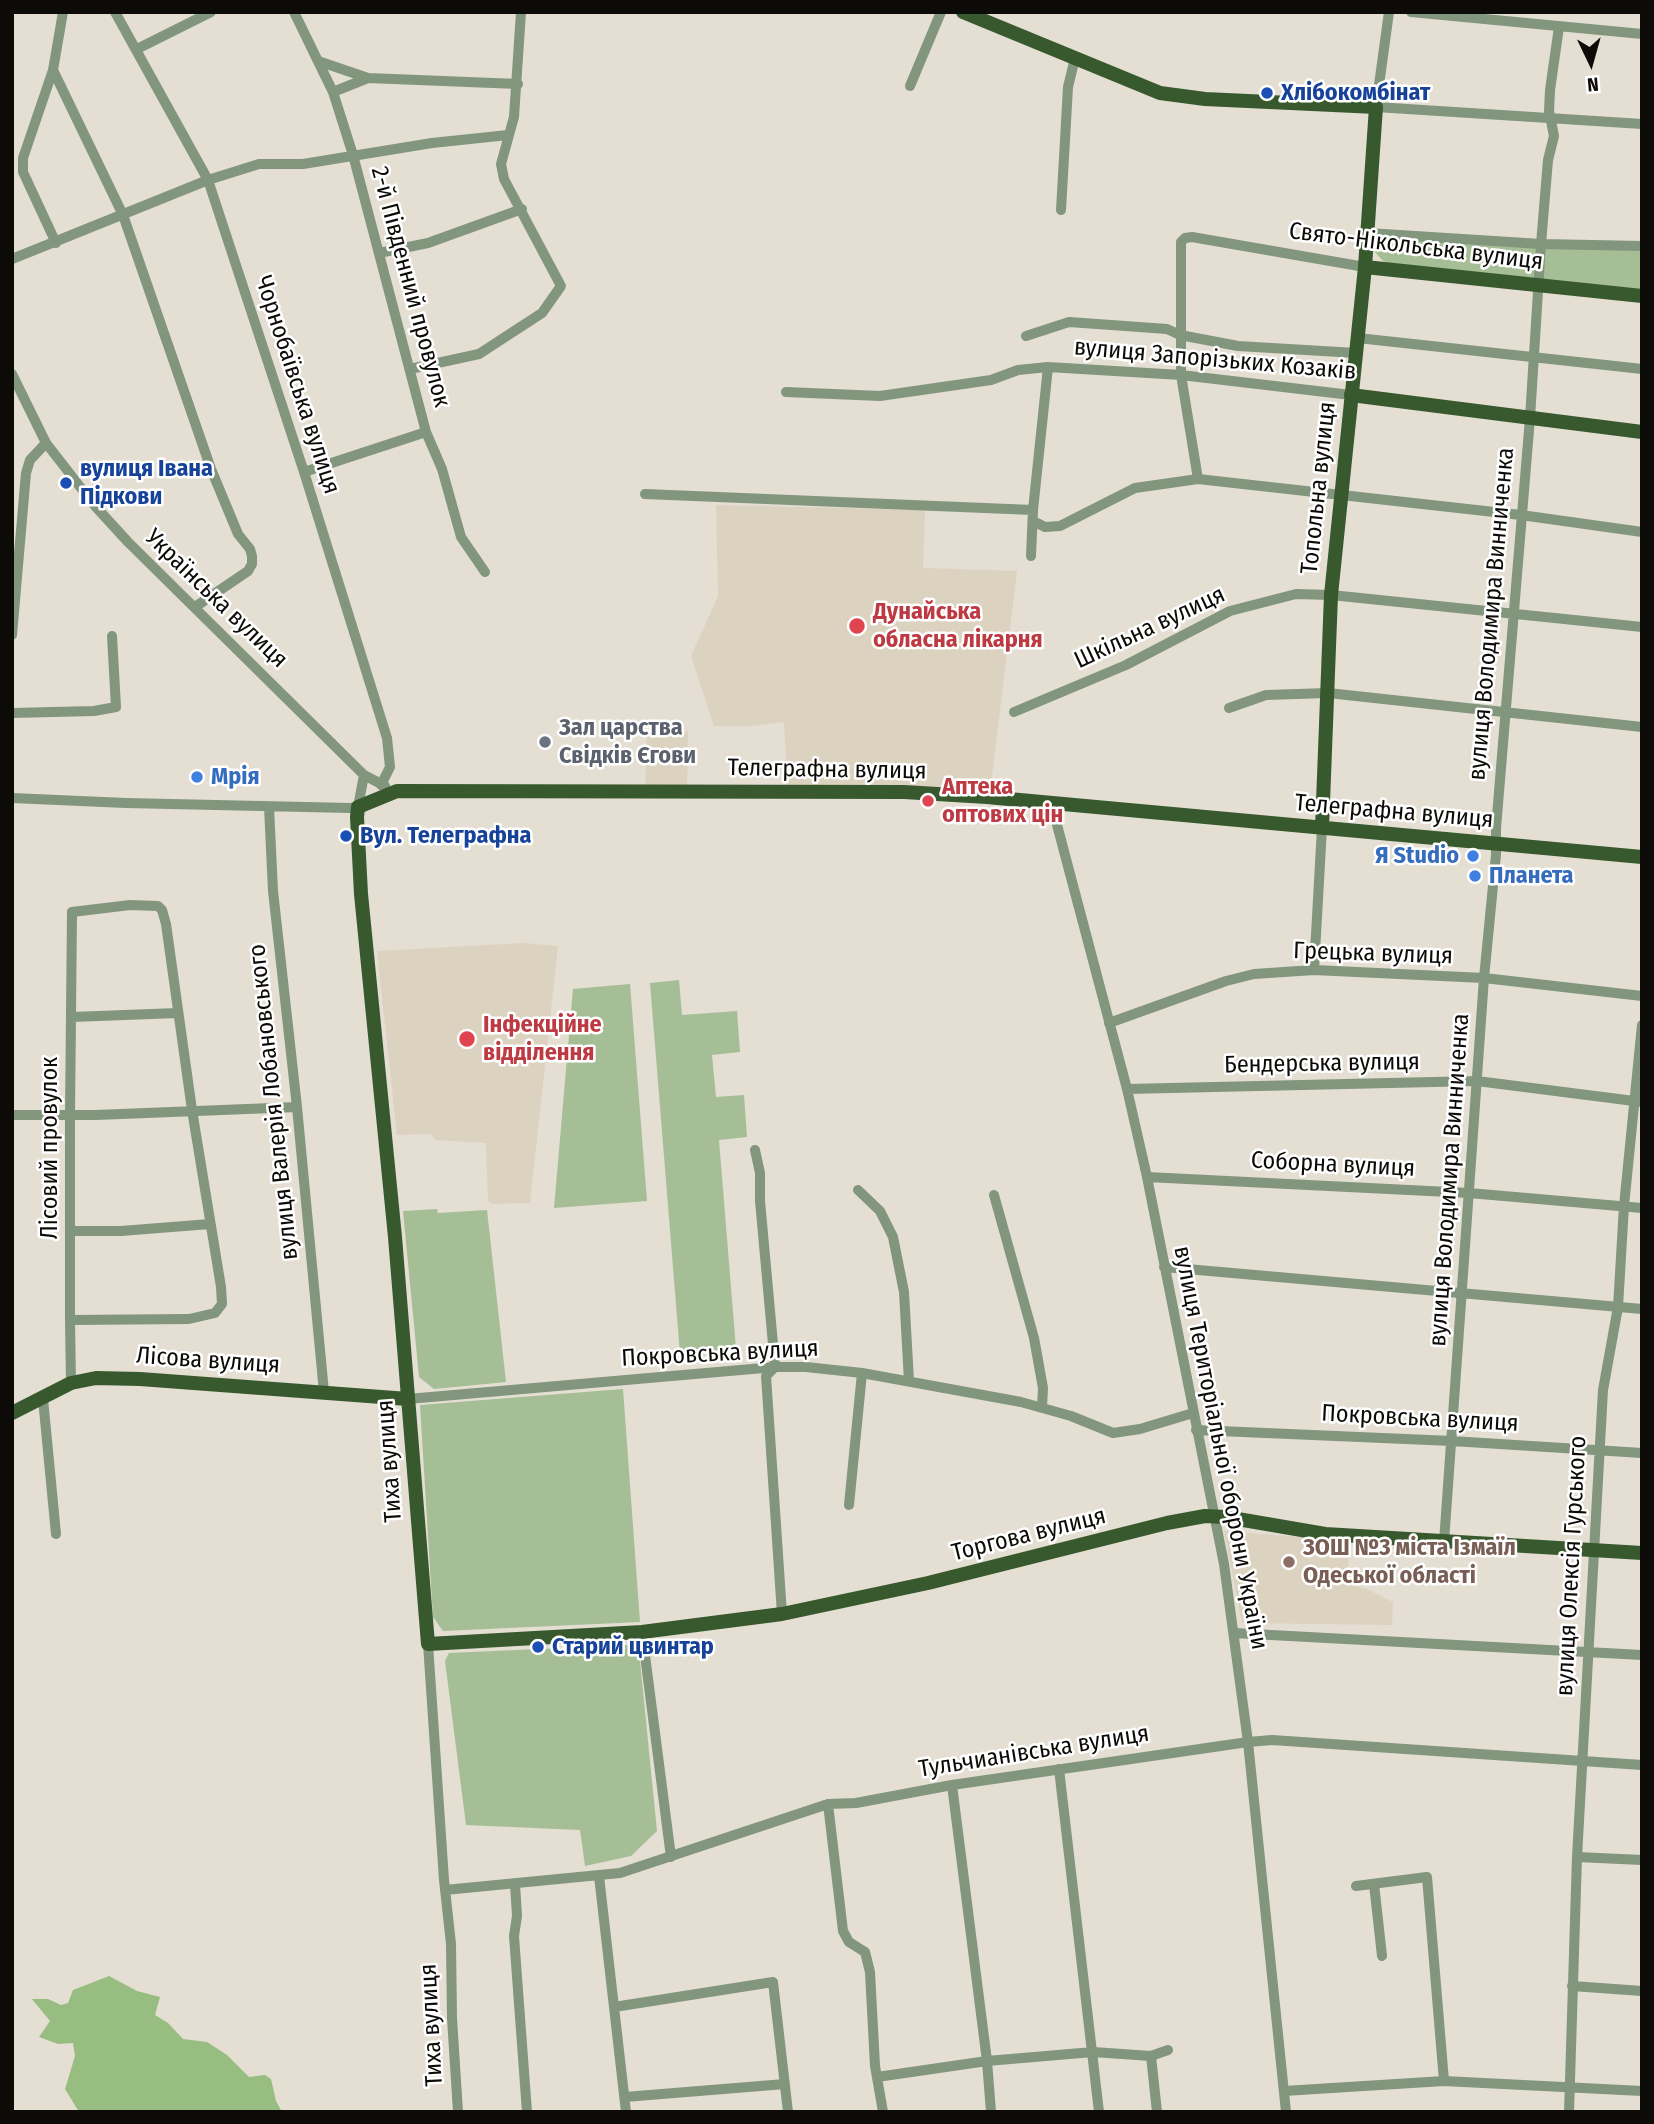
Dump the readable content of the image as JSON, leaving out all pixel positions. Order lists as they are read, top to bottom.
{
  "streets": {
    "main road": [
      "Свято-Нікольська вулиця",
      "вулиця Запорізьких Козаків",
      "Топольна вулиця",
      "Телеграфна вулиця",
      "Лісова вулиця",
      "Тиха вулиця",
      "Торгова вулиця"
    ],
    "street": [
      "2-й Південний провулок",
      "Чорнобаївська вулиця",
      "Українська вулиця",
      "вулиця Володимира Винниченка",
      "Шкільна вулиця",
      "Грецька вулиця",
      "Бендерська вулиця",
      "вулиця Валерія Лобановського",
      "Лісовий провулок",
      "Соборна вулиця",
      "Покровська вулиця",
      "вулиця Територіальної оборони України",
      "вулиця Олексія Гурського",
      "Тульчианівська вулиця"
    ]
  },
  "crossings": [
    ["Свято-Нікольська вулиця", "Топольна вулиця"],
    ["Свято-Нікольська вулиця", "вулиця Володимира Винниченка"],
    ["вулиця Запорізьких Козаків", "Топольна вулиця"],
    ["вулиця Запорізьких Козаків", "вулиця Володимира Винниченка"],
    ["Чорнобаївська вулиця", "Українська вулиця"],
    ["Топольна вулиця", "Шкільна вулиця"],
    ["Топольна вулиця", "Телеграфна вулиця"],
    ["Топольна вулиця", "Грецька вулиця"],
    ["Українська вулиця", "Телеграфна вулиця"],
    ["вулиця Володимира Винниченка", "Шкільна вулиця"],
    ["вулиця Володимира Винниченка", "Телеграфна вулиця"],
    ["вулиця Володимира Винниченка", "Грецька вулиця"],
    ["вулиця Володимира Винниченка", "Бендерська вулиця"],
    ["вулиця Володимира Винниченка", "Соборна вулиця"],
    ["вулиця Володимира Винниченка", "Покровська вулиця"],
    ["вулиця Володимира Винниченка", "Торгова вулиця"],
    ["Телеграфна вулиця", "вулиця Валерія Лобановського"],
    ["Телеграфна вулиця", "вулиця Територіальної оборони України"],
    ["Телеграфна вулиця", "Тиха вулиця"],
    ["Грецька вулиця", "вулиця Територіальної оборони України"],
    ["Бендерська вулиця", "вулиця Територіальної оборони України"],
    ["Бендерська вулиця", "вулиця Олексія Гурського"],
    ["вулиця Валерія Лобановського", "Лісова вулиця"],
    ["Лісовий провулок", "Лісова вулиця"],
    ["Соборна вулиця", "вулиця Територіальної оборони України"],
    ["Соборна вулиця", "вулиця Олексія Гурського"],
    ["Покровська вулиця", "Лісова вулиця"],
    ["Покровська вулиця", "вулиця Територіальної оборони України"],
    ["Покровська вулиця", "Тиха вулиця"],
    ["Покровська вулиця", "вулиця Олексія Гурського"],
    ["Лісова вулиця", "Тиха вулиця"],
    ["вулиця Територіальної оборони України", "Торгова вулиця"],
    ["вулиця Територіальної оборони України", "Тульчианівська вулиця"],
    ["Тиха вулиця", "Торгова вулиця"],
    ["Тиха вулиця", "Тульчианівська вулиця"],
    ["Торгова вулиця", "вулиця Олексія Гурського"],
    ["вулиця Олексія Гурського", "Тульчианівська вулиця"]
  ],
  "places": [
    "Хлібокомбінат",
    "вулиця Івана Підкови",
    "Дунайська обласна лікарня",
    "Зал царства Свідків Єгови",
    "Мрія",
    "Аптека оптових цін",
    "Вул. Телеграфна",
    "Я Studio",
    "Планета",
    "Інфекційне відділення",
    "ЗОШ №3 міста Ізмаїл Одеської області",
    "Старий цвинтар"
  ],
  "north": "bottom"
}
